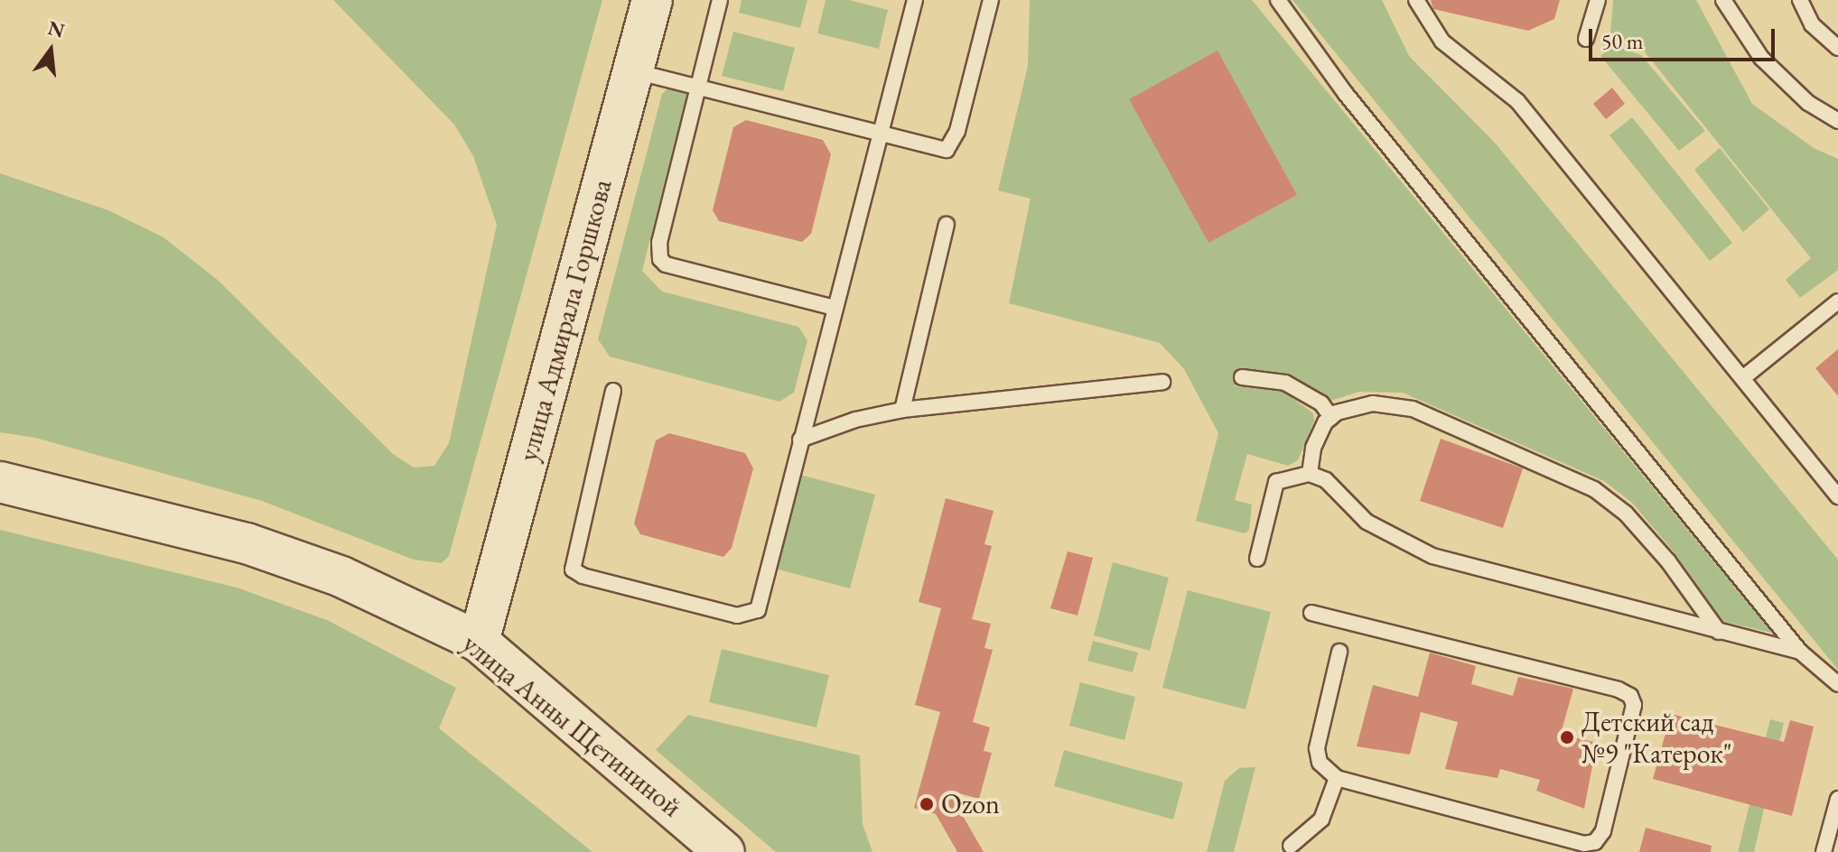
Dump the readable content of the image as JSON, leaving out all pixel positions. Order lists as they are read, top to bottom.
{
  "streets": {
    "main road": ["улица Адмирала Горшкова", "улица Анны Щетининой"]
  },
  "crossings": [
    ["улица Адмирала Горшкова", "улица Анны Щетининой"]
  ],
  "places": ["Детский сад №9 \"Катерок\"", "Ozon"],
  "scale_bar": "50 m",
  "north": "top"
}
